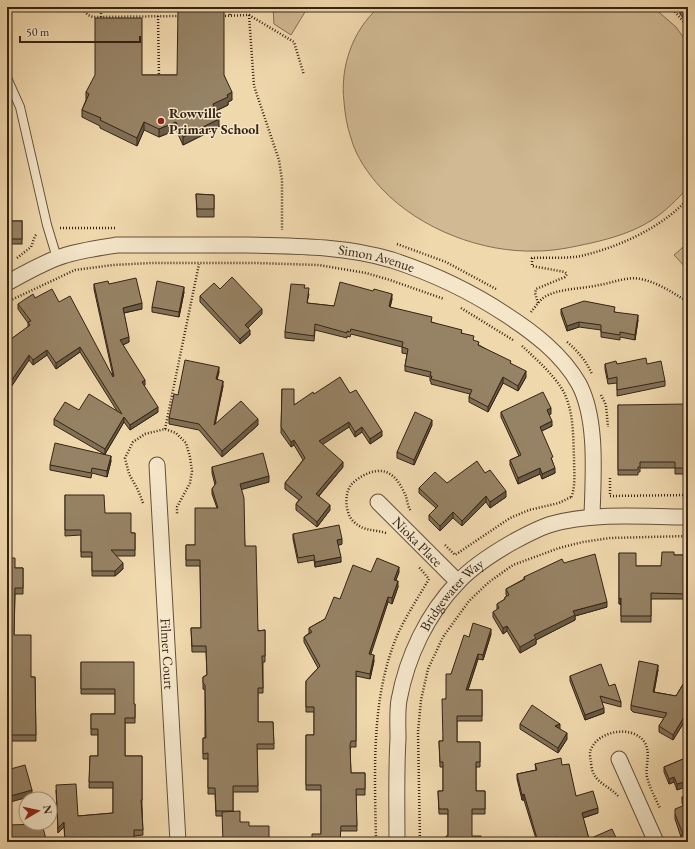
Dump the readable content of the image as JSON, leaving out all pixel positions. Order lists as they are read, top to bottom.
{
  "streets": {
    "street": [
      "Simon Avenue",
      "Nioka Place",
      "Bridgewater Way",
      "Filmer Court"
    ]
  },
  "crossings": [
    ["Simon Avenue", "Bridgewater Way"],
    ["Nioka Place", "Bridgewater Way"]
  ],
  "places": ["Rowville Primary School"],
  "scale_bar": "50 m",
  "north": "right"
}
